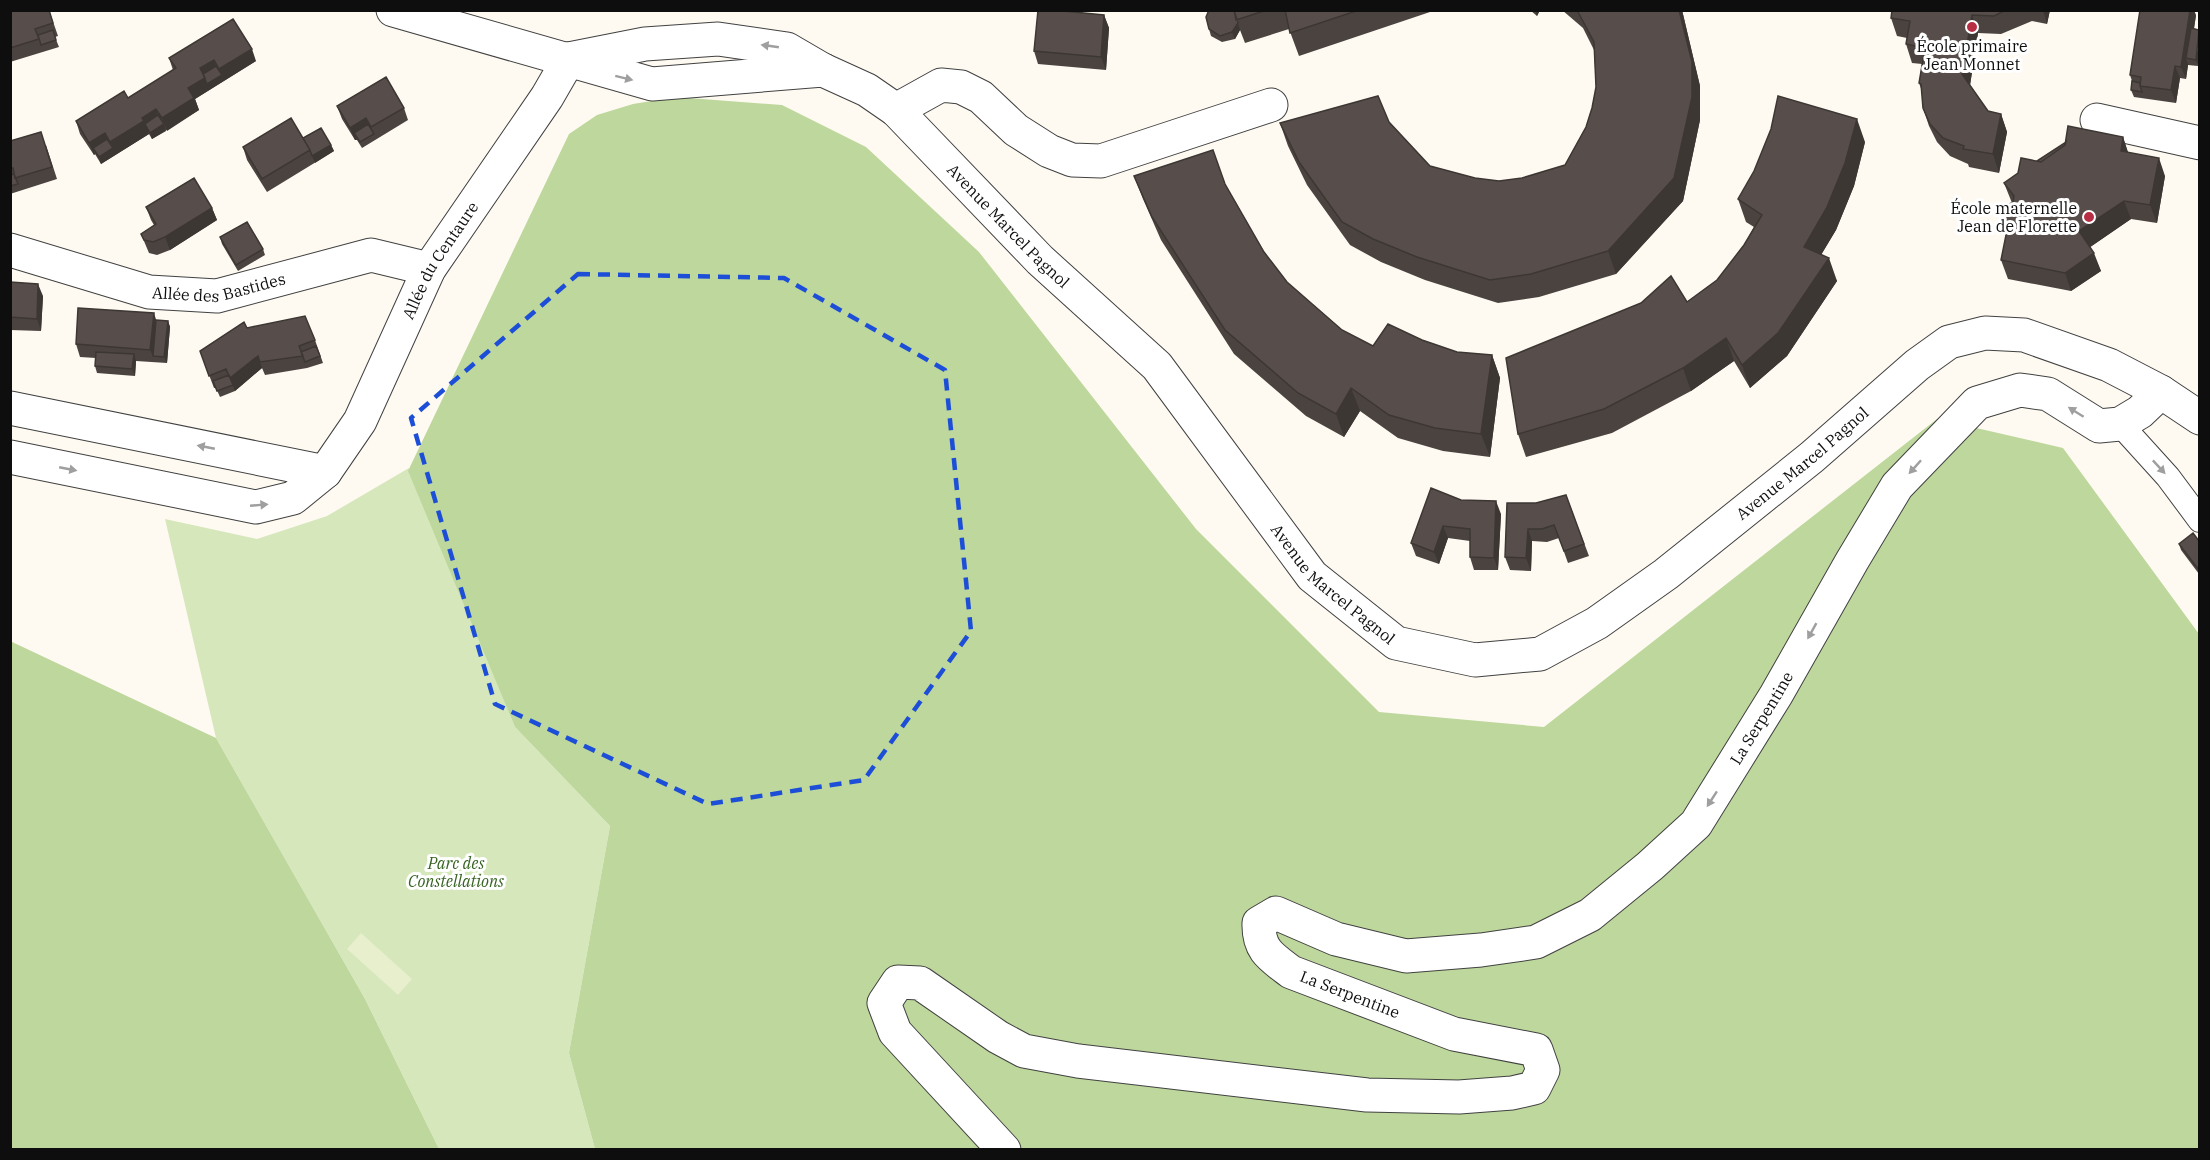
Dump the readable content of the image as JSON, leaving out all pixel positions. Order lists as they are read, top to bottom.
{
  "streets": {
    "street": [
      "Avenue Marcel Pagnol",
      "Allée du Centaure",
      "Allée des Bastides",
      "La Serpentine"
    ]
  },
  "crossings": [
    ["Avenue Marcel Pagnol", "Allée du Centaure"],
    ["Allée du Centaure", "Allée des Bastides"]
  ],
  "parks": ["Parc des Constellations"],
  "places": ["École primaire Jean Monnet", "École maternelle Jean de Florette"]
}
